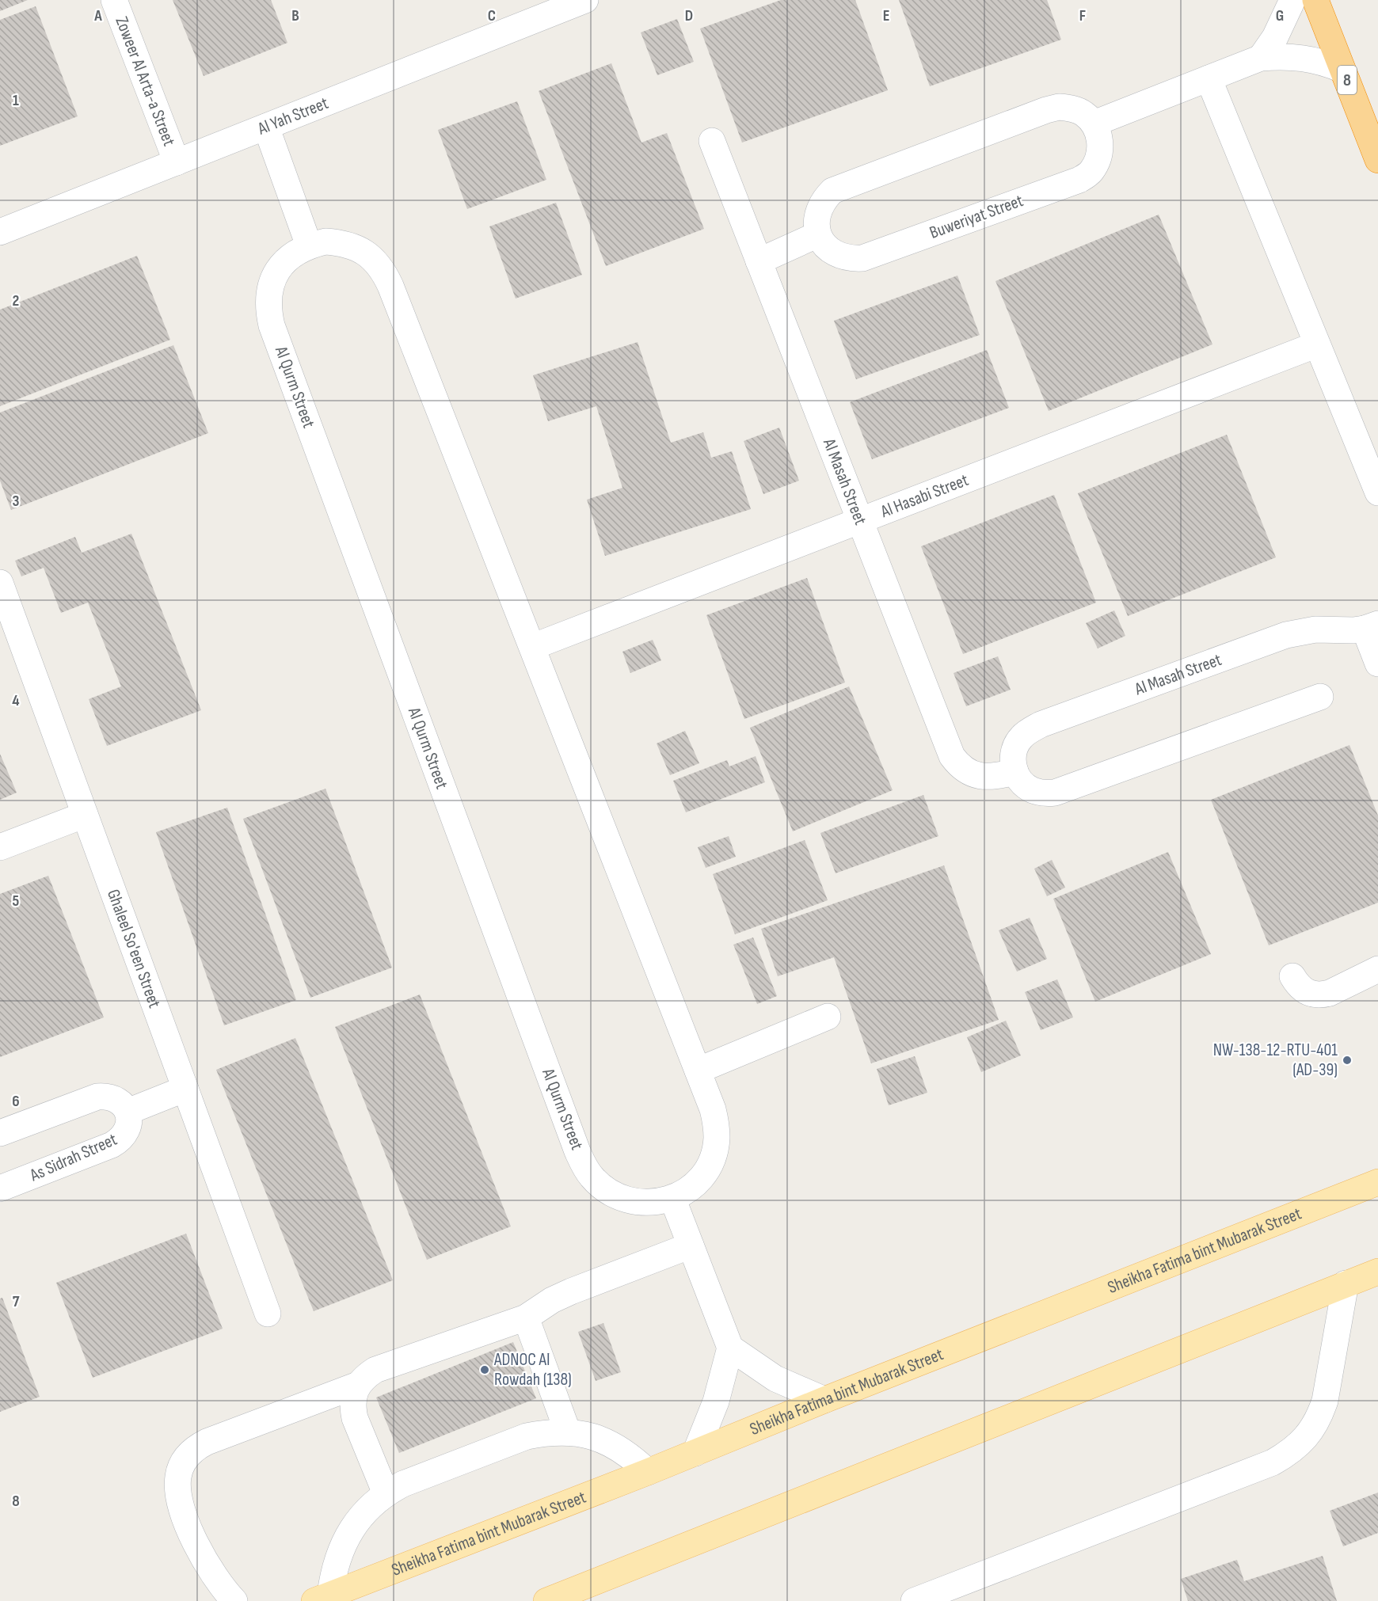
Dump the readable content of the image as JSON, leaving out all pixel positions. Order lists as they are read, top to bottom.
{
  "streets": {
    "highway": ["8"],
    "main road": ["Sheikha Fatima bint Mubarak Street"],
    "street": [
      "Zoweer Al Arta-a Street",
      "Al Yah Street",
      "Buweriyat Street",
      "Al Qurm Street",
      "Al Masah Street",
      "Al Hasabi Street",
      "Ghaleel So'een Street",
      "As Sidrah Street"
    ]
  },
  "crossings": [
    ["Zoweer Al Arta-a Street", "Al Yah Street"],
    ["Al Qurm Street", "Al Hasabi Street"],
    ["Al Masah Street", "Al Hasabi Street"],
    ["Ghaleel So'een Street", "As Sidrah Street"]
  ],
  "places": ["NW-138-12-RTU-401 (AD-39)", "ADNOC Al Rowdah (138)"],
  "grid": {
    "columns": [
      "A",
      "B",
      "C",
      "D",
      "E",
      "F",
      "G"
    ],
    "rows": [
      "1",
      "2",
      "3",
      "4",
      "5",
      "6",
      "7",
      "8"
    ]
  }
}
